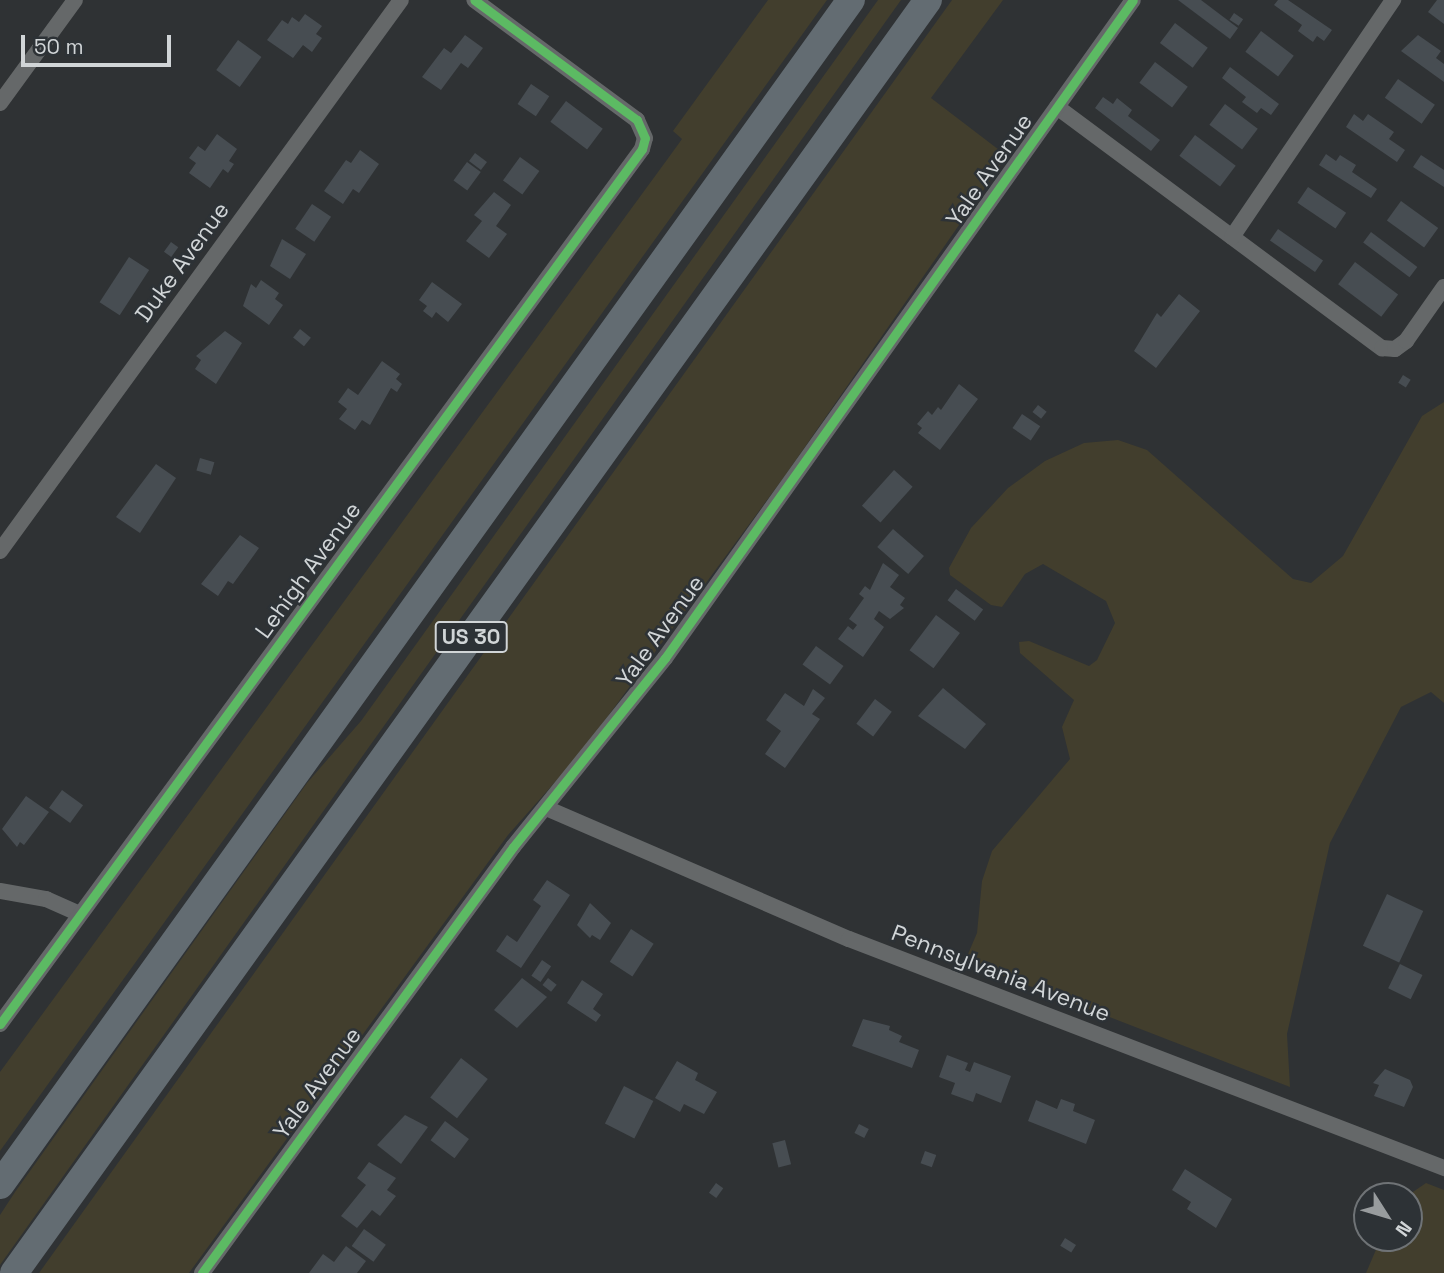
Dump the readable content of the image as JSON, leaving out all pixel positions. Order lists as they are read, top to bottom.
{
  "streets": {
    "highway": ["US 30"],
    "street": [
      "Yale Avenue",
      "Duke Avenue",
      "Lehigh Avenue",
      "Pennsylvania Avenue"
    ]
  },
  "crossings": [
    ["Yale Avenue", "Pennsylvania Avenue"]
  ],
  "scale_bar": "50 m",
  "north": "bottom right"
}
